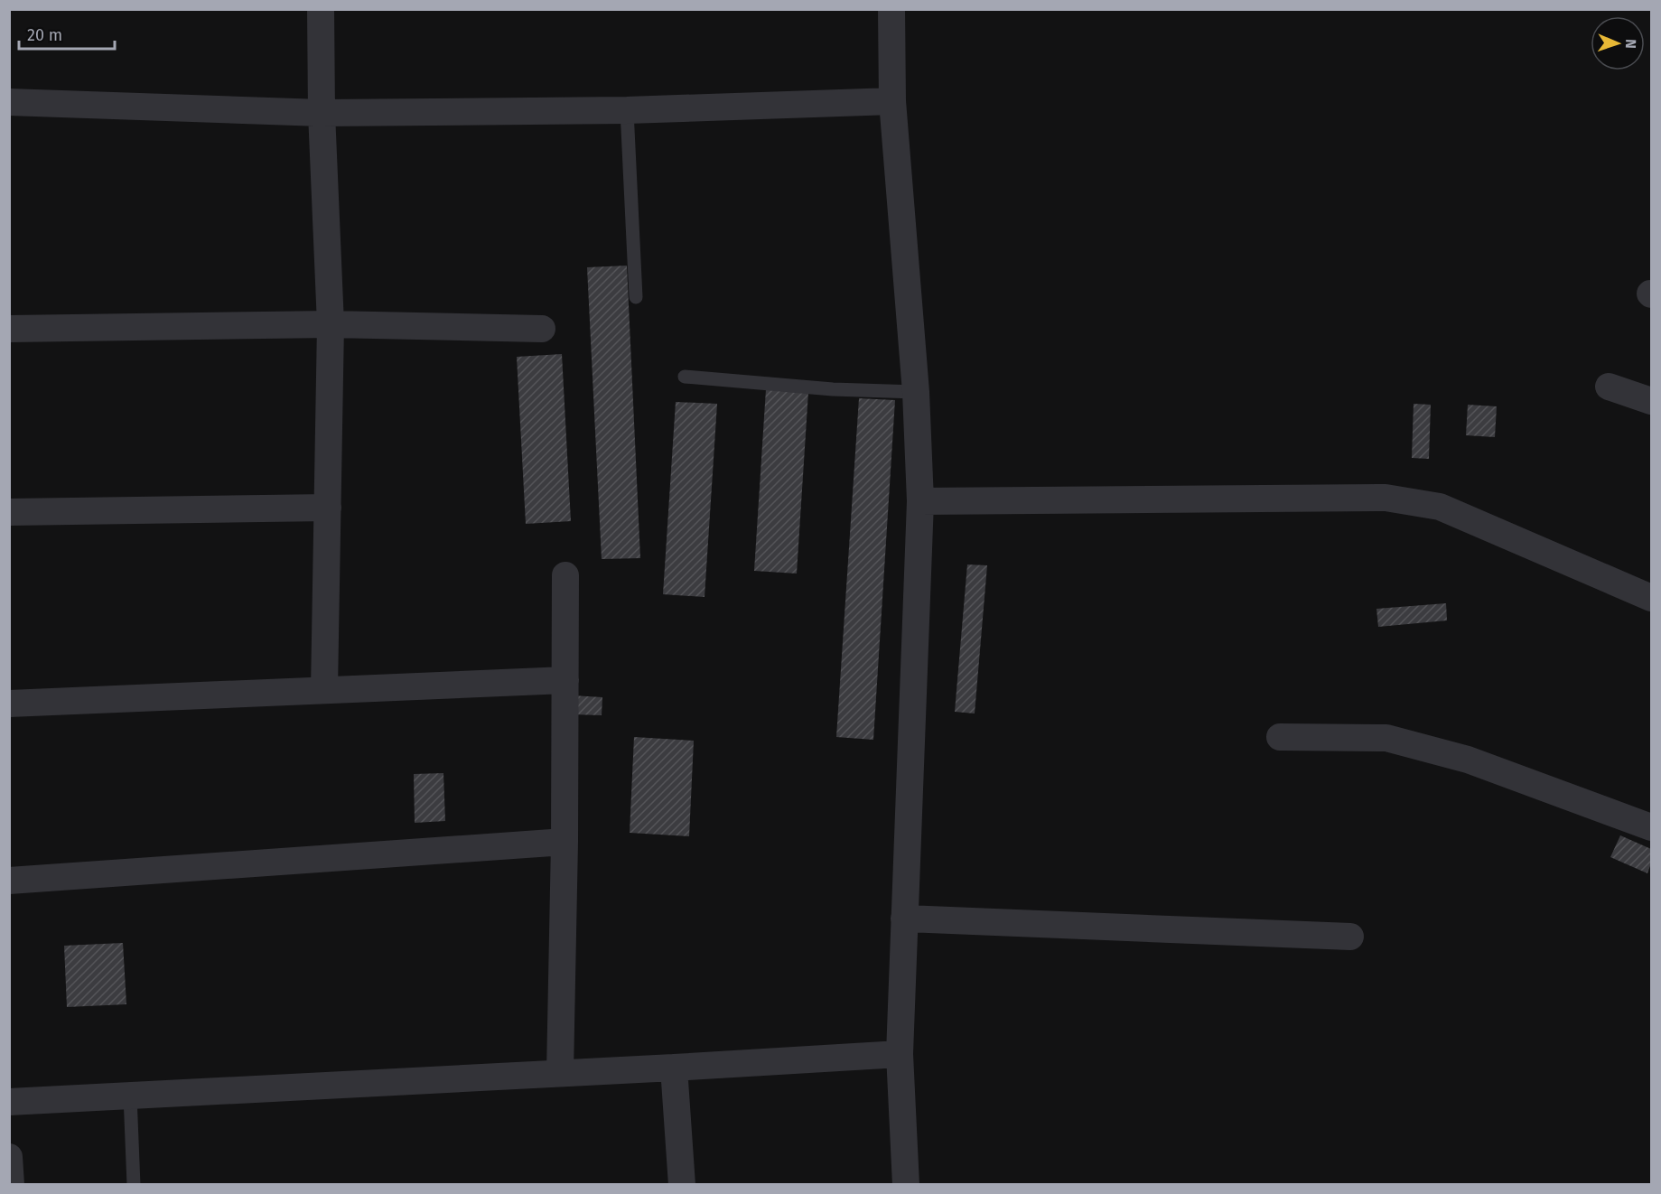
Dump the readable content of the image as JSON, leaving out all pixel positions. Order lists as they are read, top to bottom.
{
  "scale_bar": "20 m",
  "north": "right"
}
